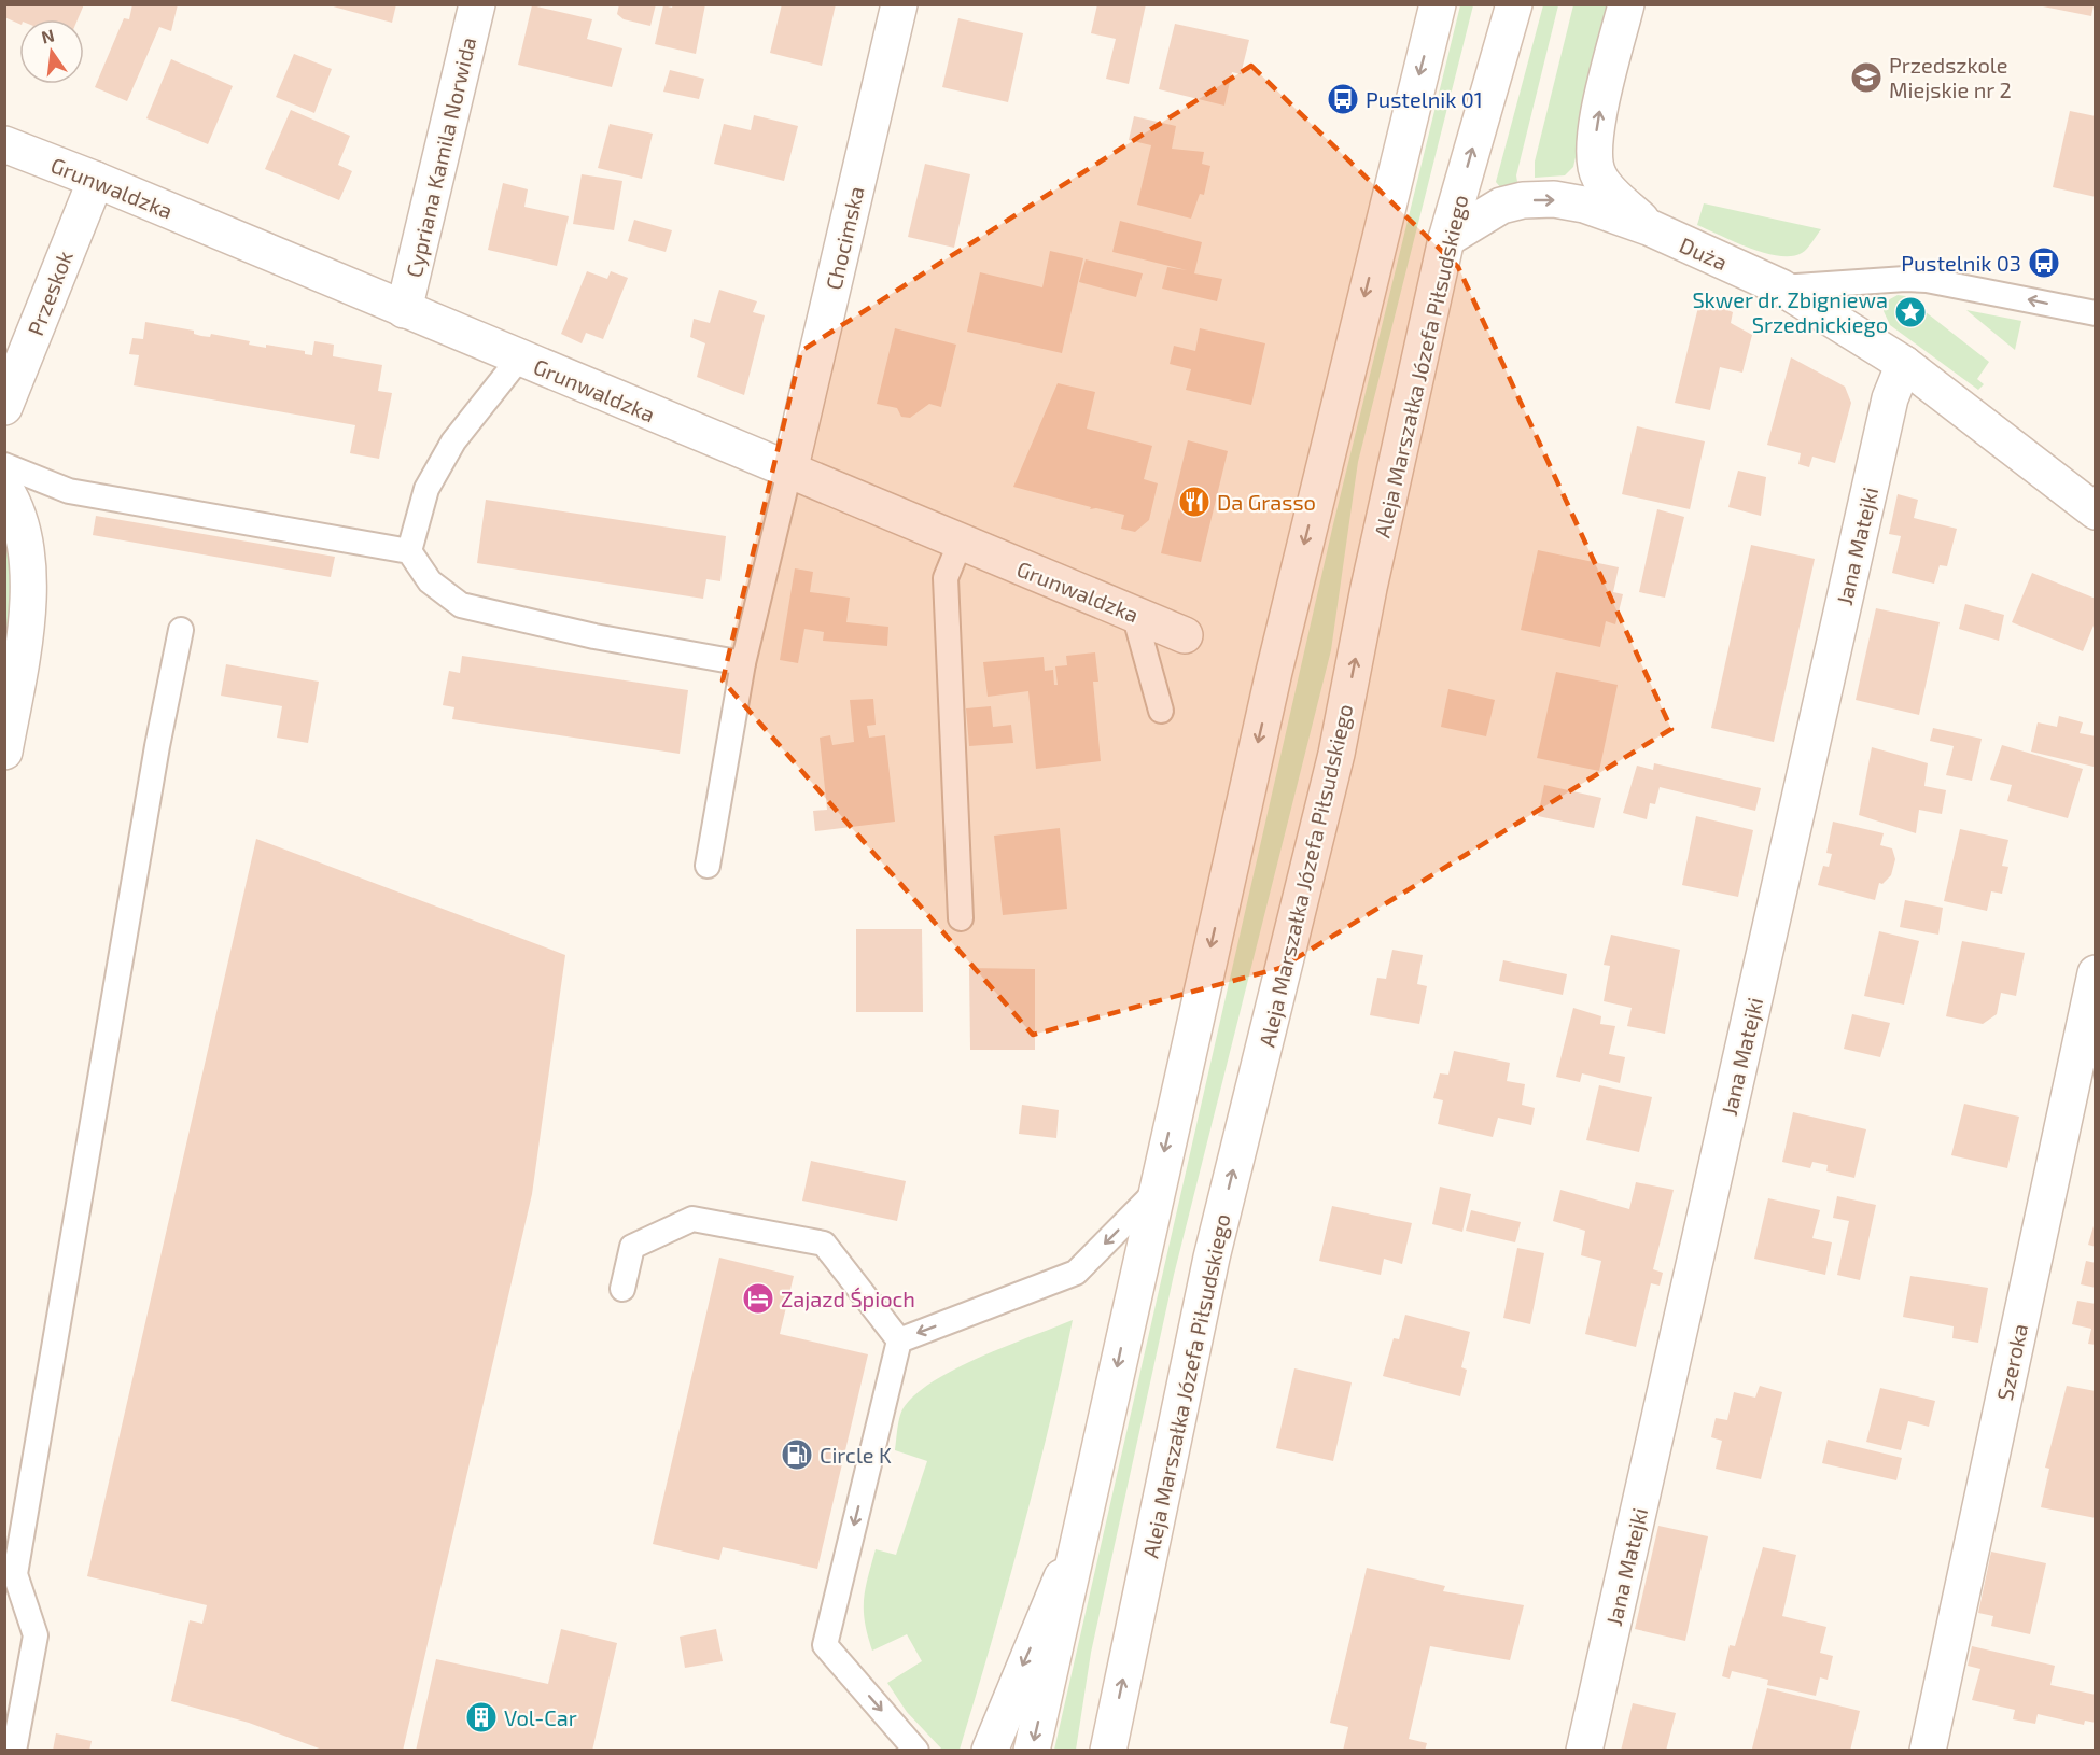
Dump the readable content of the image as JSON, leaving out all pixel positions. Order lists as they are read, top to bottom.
{
  "streets": {
    "street": [
      "Cypriana Kamila Norwida",
      "Grunwaldzka",
      "Chocimska",
      "Duża",
      "Przeskok",
      "Aleja Marszałka Józefa Piłsudskiego",
      "Jana Matejki",
      "Szeroka"
    ]
  },
  "crossings": [
    ["Cypriana Kamila Norwida", "Grunwaldzka"],
    ["Grunwaldzka", "Chocimska"],
    ["Grunwaldzka", "Przeskok"],
    ["Duża", "Aleja Marszałka Józefa Piłsudskiego"],
    ["Duża", "Jana Matejki"]
  ],
  "places": {
    "school or university": ["Przedszkole Miejskie nr 2"],
    "bus stop": ["Pustelnik 01", "Pustelnik 03"],
    "place": ["Skwer dr. Zbigniewa Srzednickiego"],
    "restaurant": ["Da Grasso"],
    "hotel": ["Zajazd Śpioch"],
    "fuel station": ["Circle K"],
    "building": ["Vol-Car"]
  },
  "north": "top"
}
